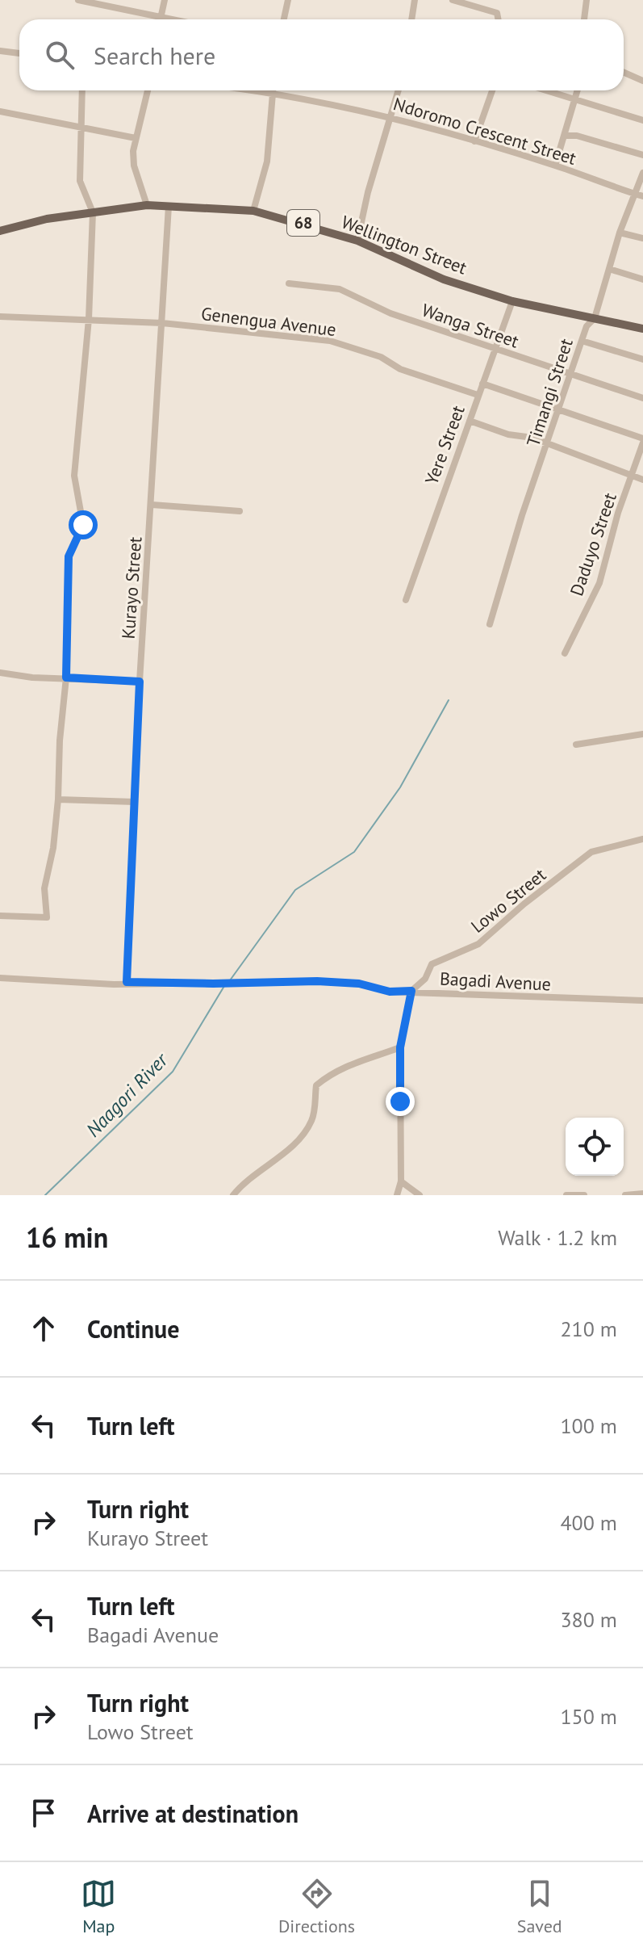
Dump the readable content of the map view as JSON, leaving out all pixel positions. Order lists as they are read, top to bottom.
{
  "streets": {
    "main road": ["68", "Wellington Street"],
    "street": [
      "Ndoromo Crescent Street",
      "Genengua Avenue",
      "Wanga Street",
      "Timangi Street",
      "Yere Street",
      "Daduyo Street",
      "Kurayo Street",
      "Lowo Street",
      "Bagadi Avenue"
    ]
  },
  "crossings": [
    ["Ndoromo Crescent Street", "Timangi Street"],
    ["Wellington Street", "Timangi Street"],
    ["Wellington Street", "Yere Street"],
    ["Wellington Street", "Kurayo Street"],
    ["Genengua Avenue", "Yere Street"],
    ["Genengua Avenue", "Kurayo Street"],
    ["Wanga Street", "Timangi Street"],
    ["Wanga Street", "Yere Street"],
    ["Kurayo Street", "Bagadi Avenue"],
    ["Lowo Street", "Bagadi Avenue"]
  ],
  "water": ["Naagori River"],
  "page": {
    "search": "Search here",
    "heading": ["16 min", "Walk · 1.2 km"],
    "list": [
      ["Continue", "210 m"],
      ["Turn left", "100 m"],
      ["Turn right", "Kurayo Street", "400 m"],
      ["Turn left", "Bagadi Avenue", "380 m"],
      ["Turn right", "Lowo Street", "150 m"],
      "Arrive at destination"
    ],
    "nav": ["Map", "Directions", "Saved"]
  }
}
